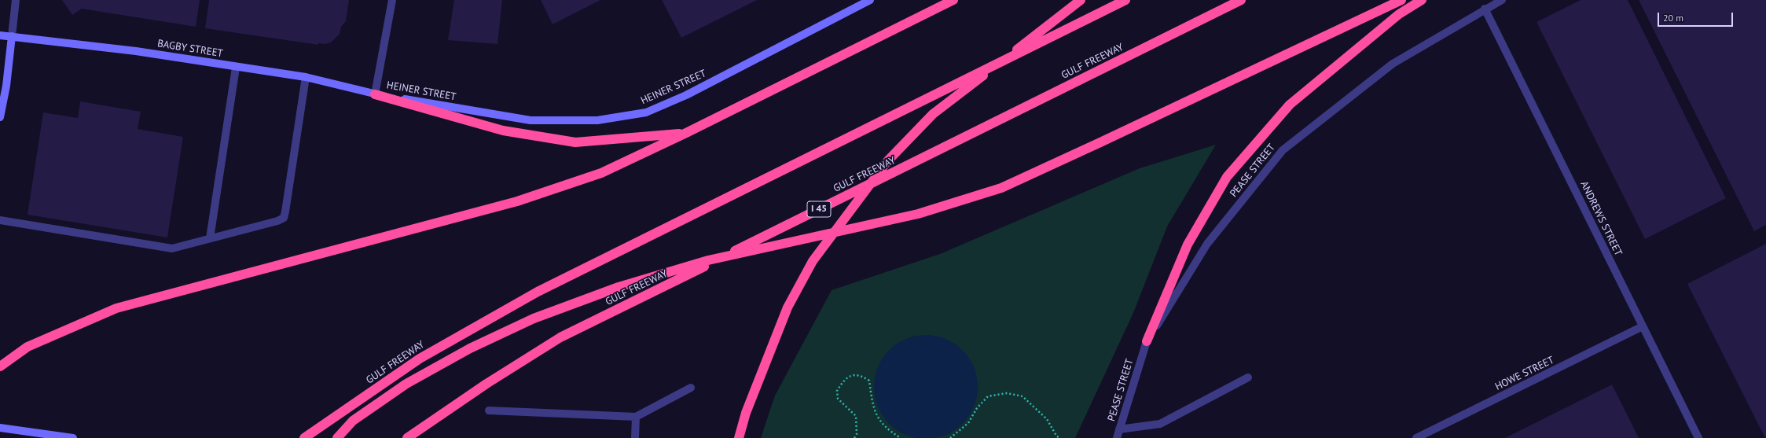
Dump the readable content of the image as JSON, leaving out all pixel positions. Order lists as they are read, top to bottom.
{
  "streets": {
    "highway": ["GULF FREEWAY", "I 45"],
    "main road": ["BAGBY STREET", "HEINER STREET"],
    "street": ["PEASE STREET", "ANDREWS STREET", "HOWE STREET"]
  },
  "crossings": [
    ["BAGBY STREET", "HEINER STREET"],
    ["PEASE STREET", "ANDREWS STREET"],
    ["ANDREWS STREET", "HOWE STREET"]
  ],
  "scale_bar": "20 m"
}
